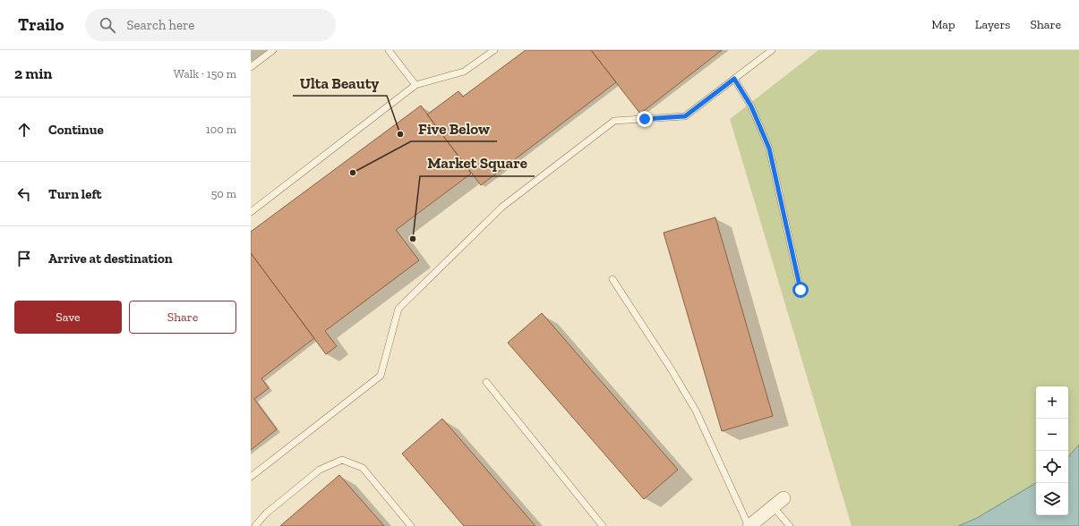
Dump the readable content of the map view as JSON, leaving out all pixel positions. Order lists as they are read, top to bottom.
{
  "places": ["Ulta Beauty", "Five Below", "Market Square"],
  "page": {
    "header": "Trailo",
    "search": "Search here",
    "nav": ["Map", "Layers", "Share"],
    "heading": ["2 min", "Walk · 150 m"],
    "list": [
      ["Continue", "100 m"],
      ["Turn left", "50 m"],
      "Arrive at destination"
    ],
    "buttons": ["Save", "Share"],
    "map_buttons": ["+", "−"]
  }
}
